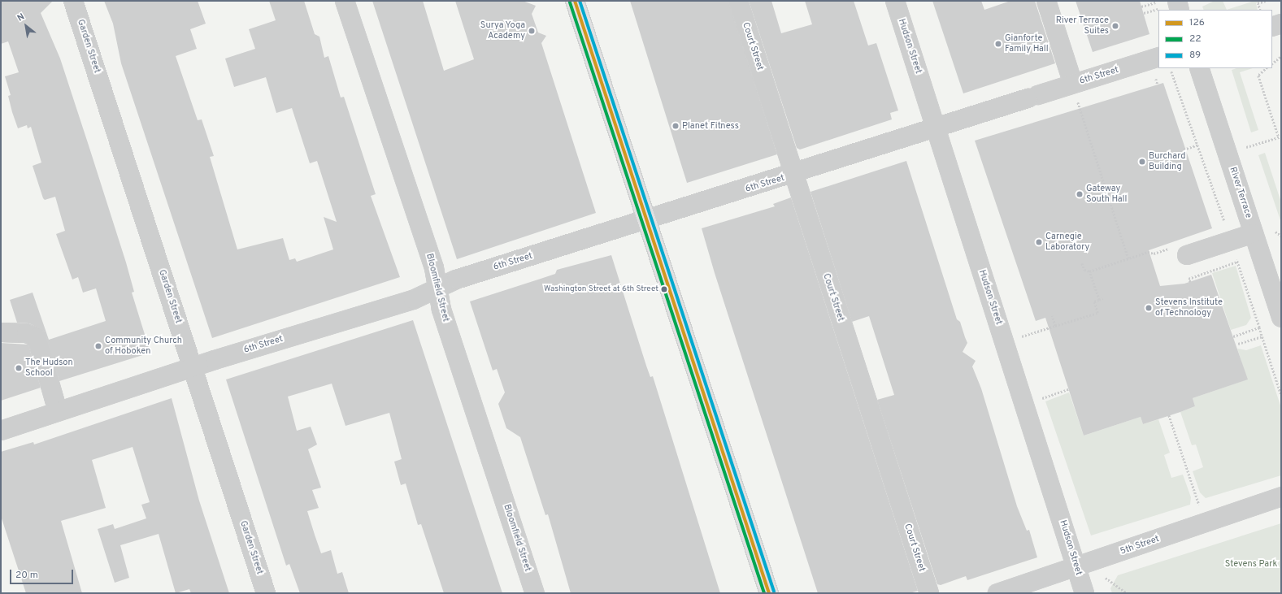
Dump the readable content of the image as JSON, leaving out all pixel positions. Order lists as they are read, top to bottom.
{
  "streets": {
    "street": [
      "Garden Street",
      "Court Street",
      "Hudson Street",
      "6th Street",
      "River Terrace",
      "Bloomfield Street",
      "5th Street"
    ]
  },
  "crossings": [
    ["Garden Street", "6th Street"],
    ["Court Street", "6th Street"],
    ["Hudson Street", "6th Street"],
    ["Hudson Street", "5th Street"],
    ["6th Street", "Bloomfield Street"]
  ],
  "parks": ["Stevens Park"],
  "places": [
    "River Terrace Suites",
    "Surya Yoga Academy",
    "Gianforte Family Hall",
    "Planet Fitness",
    "Burchard Building",
    "Gateway South Hall",
    "Carnegie Laboratory",
    "Washington Street at 6th Street",
    "Stevens Institute of Technology",
    "Community Church of Hoboken",
    "The Hudson School"
  ],
  "lines": ["transit line 126", "transit line 89", "transit line 22"],
  "legend": ["126", "22", "89"],
  "scale_bar": "20 m",
  "north": "top left"
}
